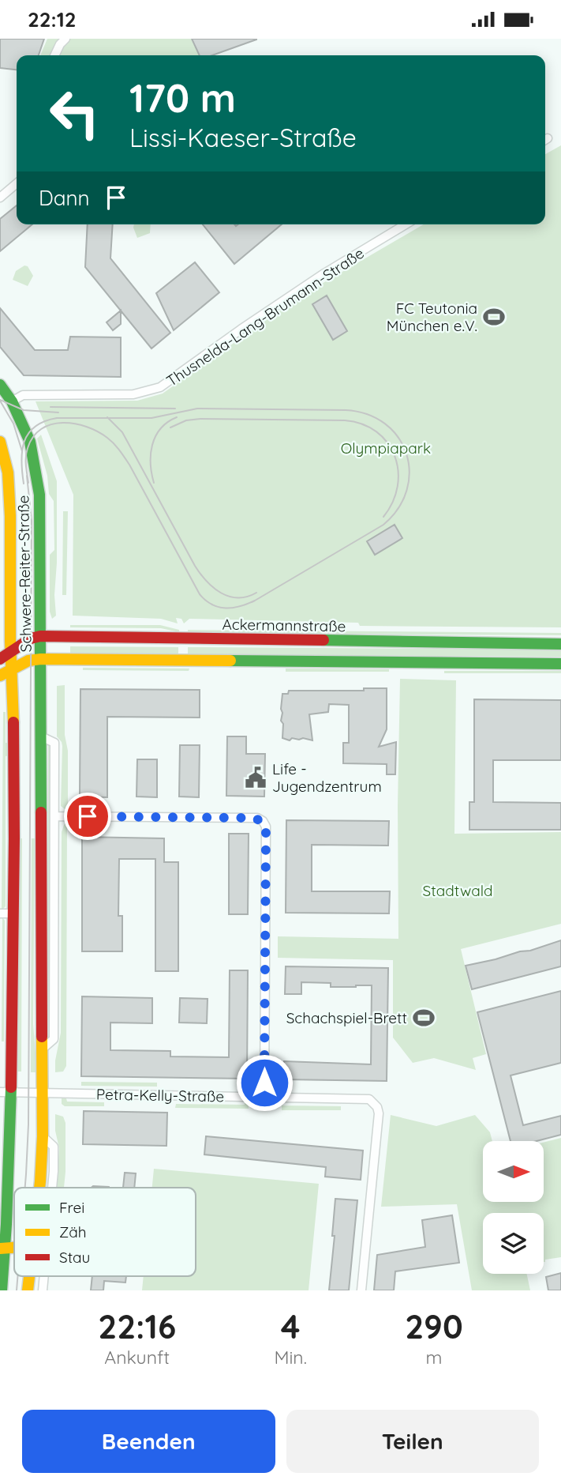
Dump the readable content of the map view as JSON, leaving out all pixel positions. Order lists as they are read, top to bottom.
{
  "streets": {
    "main road": ["Schwere-Reiter-Straße", "Ackermannstraße"],
    "street": ["Thusnelda-Lang-Brumann-Straße", "Petra-Kelly-Straße"]
  },
  "crossings": [
    ["Thusnelda-Lang-Brumann-Straße", "Schwere-Reiter-Straße"],
    ["Schwere-Reiter-Straße", "Ackermannstraße"],
    ["Schwere-Reiter-Straße", "Petra-Kelly-Straße"]
  ],
  "parks": ["Olympiapark", "Stadtwald"],
  "places": {
    "sports": ["FC Teutonia München e.V.", "Schachspiel-Brett"],
    "public building": ["Life - Jugendzentrum"]
  },
  "legend": ["Frei", "Zäh", "Stau"],
  "north": "right",
  "page": {
    "status": "22:12",
    "turn": ["170 m", "Lissi-Kaeser-Straße"],
    "then": "Dann",
    "eta": [
      "22:16",
      "Ankunft",
      "4",
      "Min.",
      "290",
      "m"
    ],
    "buttons": ["Beenden", "Teilen"]
  }
}
